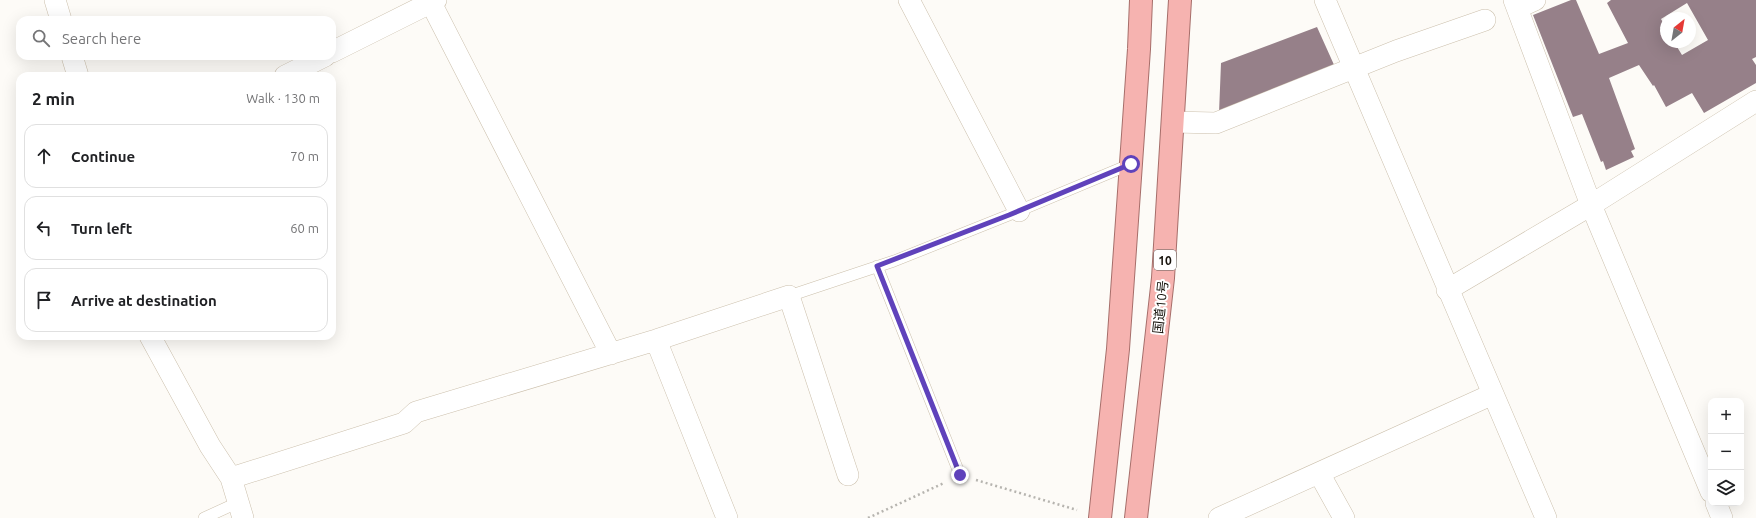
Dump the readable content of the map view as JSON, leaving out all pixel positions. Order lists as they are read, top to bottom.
{
  "streets": {
    "highway": ["10", "国道10号"]
  },
  "north": "top right",
  "page": {
    "search": "Search here",
    "heading": ["2 min", "Walk · 130 m"],
    "list": [
      ["Continue", "70 m"],
      ["Turn left", "60 m"],
      "Arrive at destination"
    ],
    "map_buttons": ["+", "−"]
  }
}
